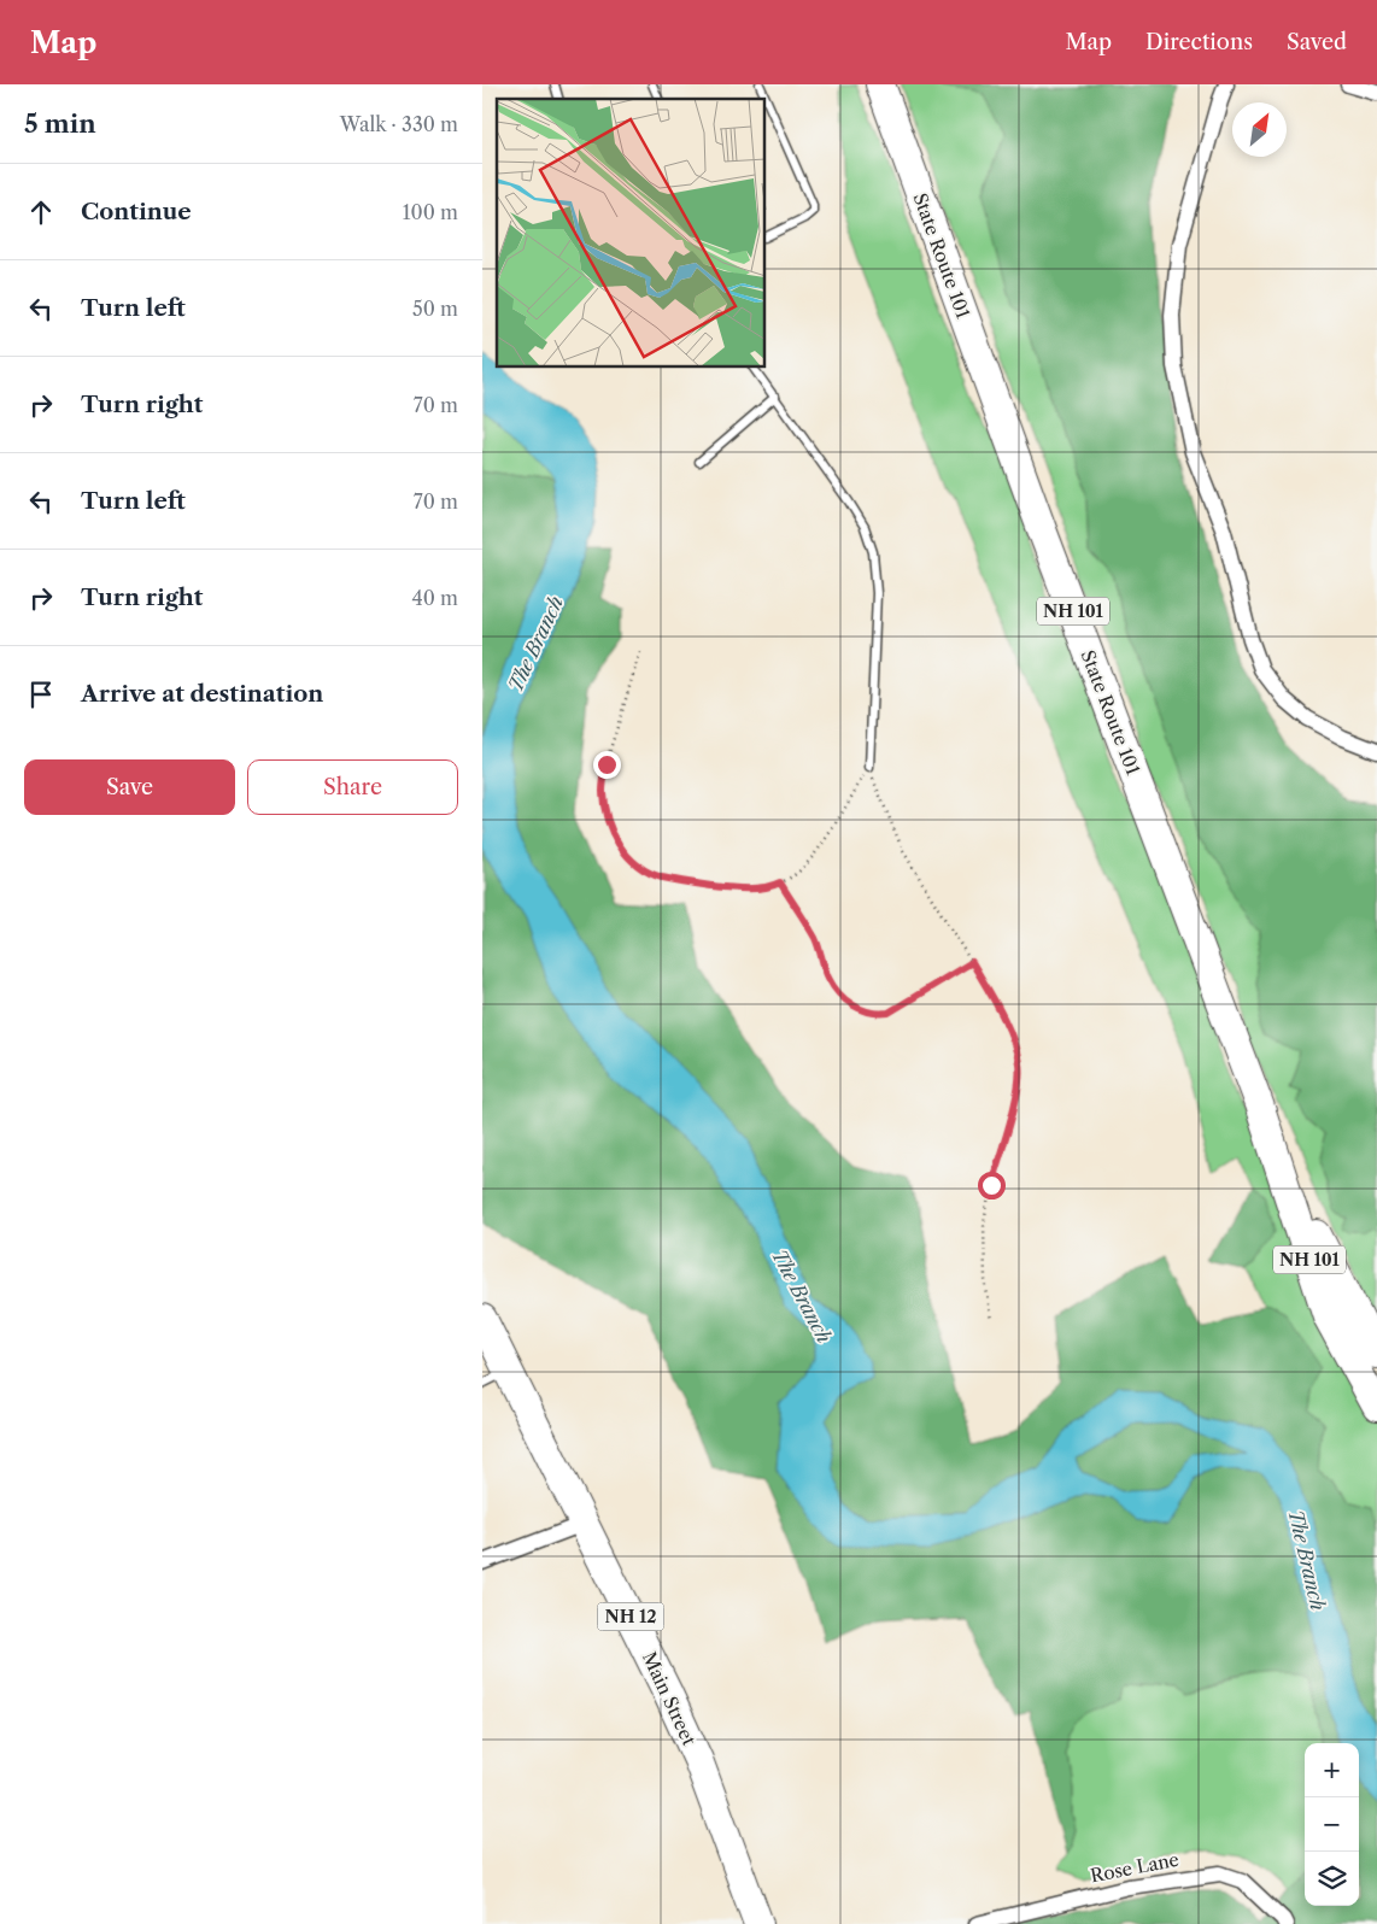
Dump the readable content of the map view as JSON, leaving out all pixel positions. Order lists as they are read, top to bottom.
{
  "streets": {
    "highway": [
      "State Route 101",
      "NH 101",
      "NH 12",
      "Main Street"
    ],
    "street": ["Rose Lane"]
  },
  "water": ["The Branch"],
  "north": "top right",
  "page": {
    "header": "Map",
    "nav": ["Map", "Directions", "Saved"],
    "heading": ["5 min", "Walk · 330 m"],
    "list": [
      ["Continue", "100 m"],
      ["Turn left", "50 m"],
      ["Turn right", "70 m"],
      ["Turn left", "70 m"],
      ["Turn right", "40 m"],
      "Arrive at destination"
    ],
    "buttons": ["Save", "Share"],
    "map_buttons": ["+", "−"]
  }
}
